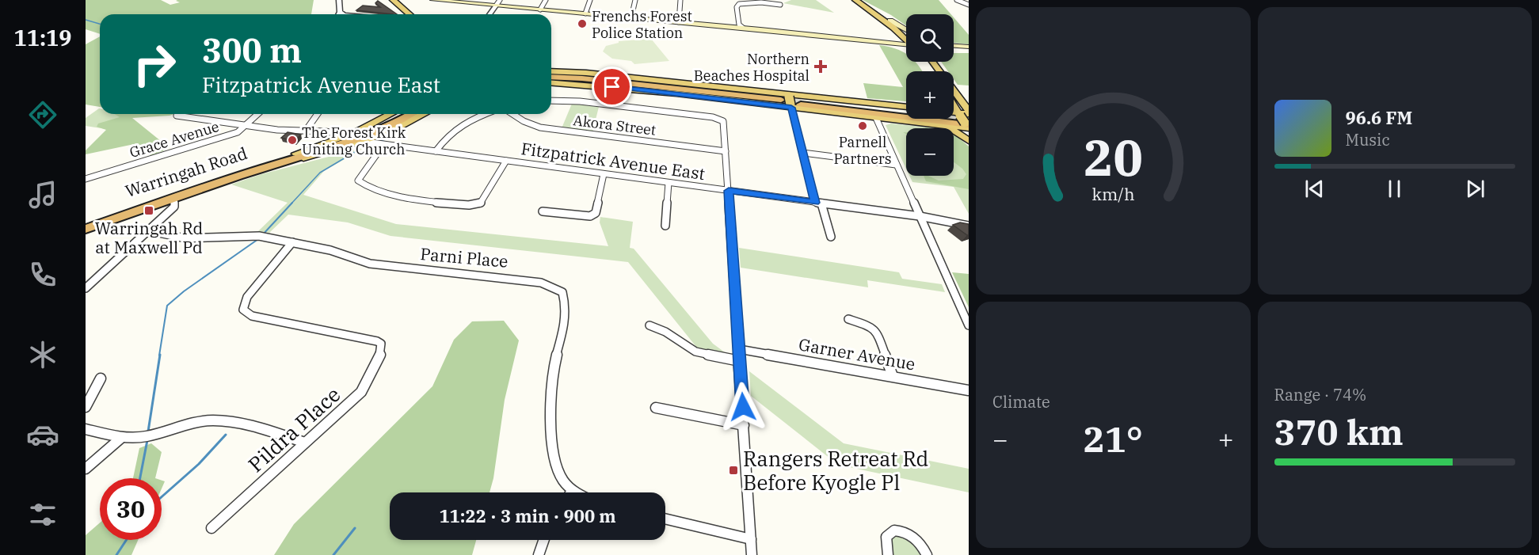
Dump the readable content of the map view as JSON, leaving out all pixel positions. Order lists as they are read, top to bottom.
{
  "streets": {
    "highway": ["Warringah Road"],
    "street": [
      "Akora Street",
      "Grace Avenue",
      "Fitzpatrick Avenue East",
      "Parni Place",
      "Garner Avenue",
      "Pildra Place"
    ]
  },
  "crossings": [
    ["Fitzpatrick Avenue East", "Warringah Road"],
    ["Parni Place", "Pildra Place"]
  ],
  "places": {
    "other": ["Frenchs Forest Police Station", "Parnell Partners", "The Forest Kirk Uniting Church"],
    "health": ["Northern Beaches Hospital"],
    "transit": ["Warringah Rd at Maxwell Pd", "Rangers Retreat Rd Before Kyogle Pl"]
  },
  "page": {
    "tabs": "11:19",
    "map_buttons": ["+", "−"],
    "turn": ["300 m", "Fitzpatrick Avenue East"],
    "song": ["96.6 FM", "Music"],
    "tile": [
      "Climate",
      ["Range · 74%", "370 km"]
    ],
    "heat": ["−", "21°", "+"],
    "limit": "30",
    "trip": "11:22 · 3 min · 900 m",
    "gauge": ["20", "km/h"]
  }
}
